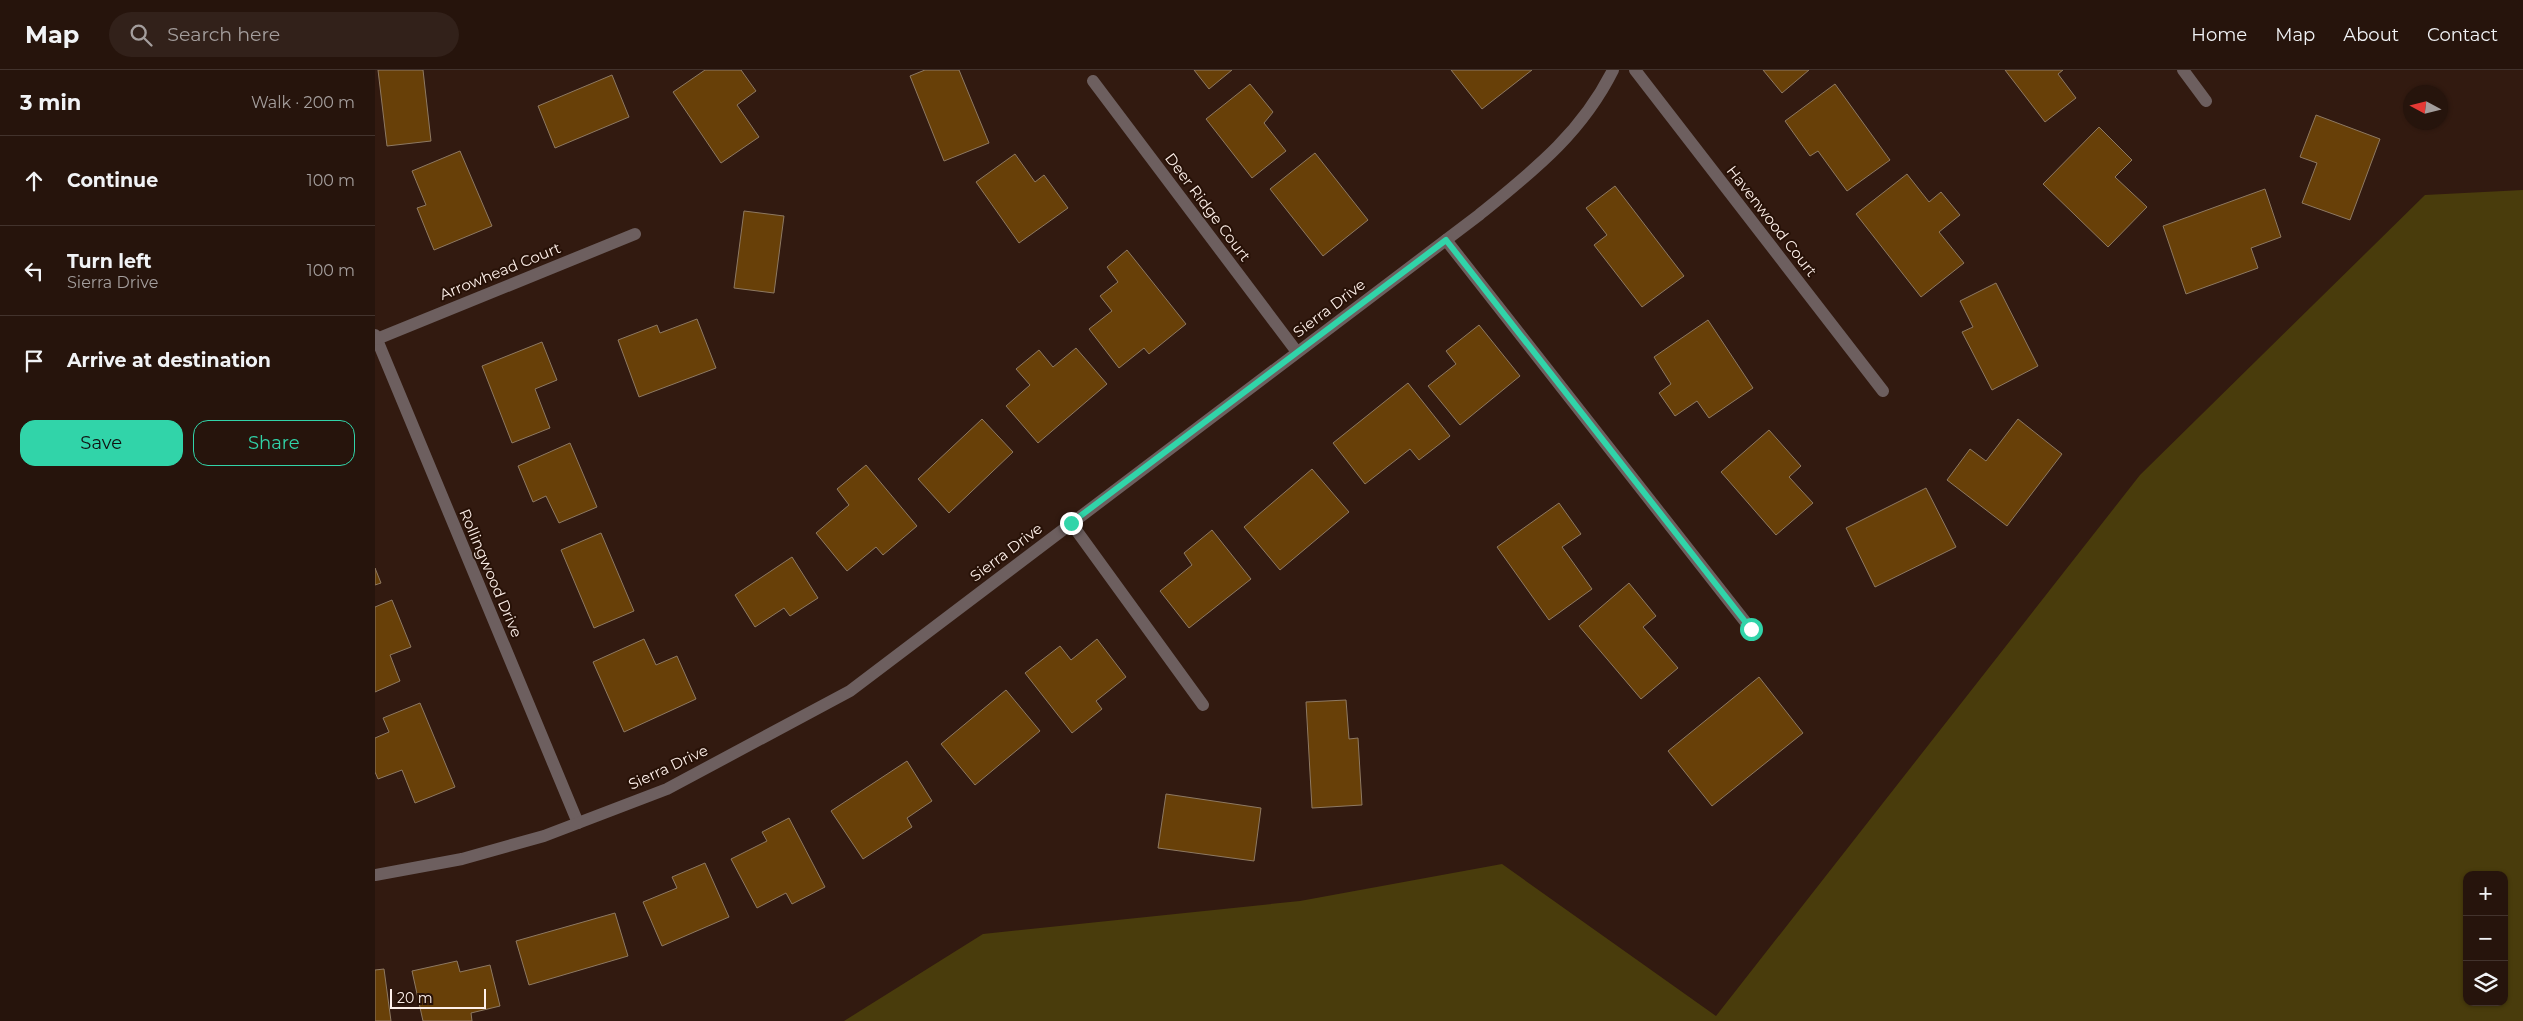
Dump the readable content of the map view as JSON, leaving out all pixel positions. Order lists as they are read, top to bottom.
{
  "streets": {
    "street": [
      "Deer Ridge Court",
      "Havenwood Court",
      "Arrowhead Court",
      "Sierra Drive",
      "Rollingwood Drive"
    ]
  },
  "crossings": [
    ["Deer Ridge Court", "Sierra Drive"],
    ["Arrowhead Court", "Rollingwood Drive"],
    ["Sierra Drive", "Rollingwood Drive"]
  ],
  "scale_bar": "20 m",
  "north": "left",
  "page": {
    "header": "Map",
    "search": "Search here",
    "nav": [
      "Home",
      "Map",
      "About",
      "Contact"
    ],
    "heading": ["3 min", "Walk · 200 m"],
    "list": [
      ["Continue", "100 m"],
      ["Turn left", "Sierra Drive", "100 m"],
      "Arrive at destination"
    ],
    "buttons": ["Save", "Share"],
    "map_buttons": ["+", "−"],
    "scale": "20 m"
  }
}
